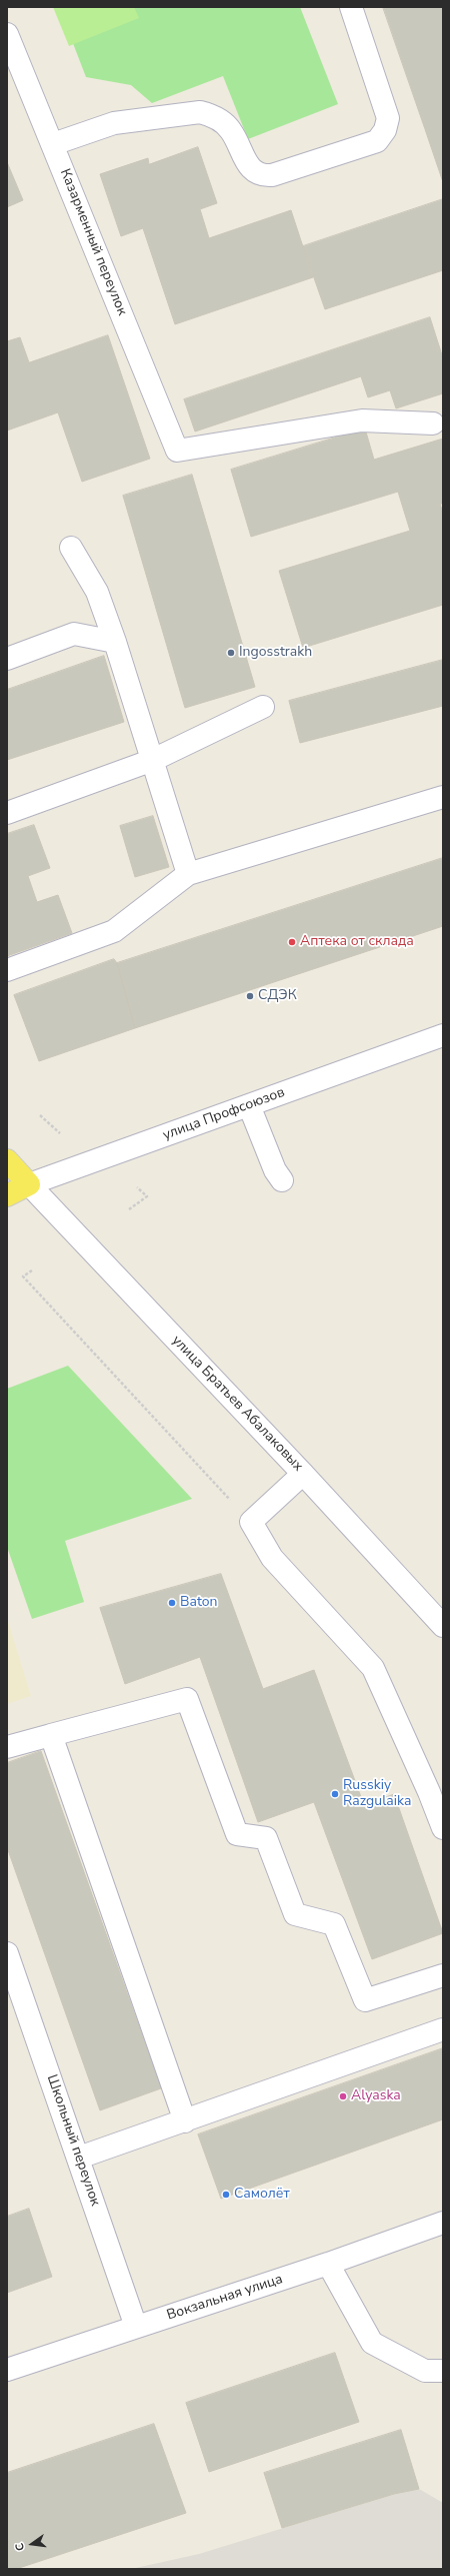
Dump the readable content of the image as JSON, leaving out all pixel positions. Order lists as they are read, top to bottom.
{
  "streets": {
    "main road": ["улица Профсоюзов"],
    "street": [
      "Казарменный переулок",
      "улица Братьев Абалаковых",
      "Школьный переулок",
      "Вокзальная улица"
    ]
  },
  "crossings": [
    ["улица Профсоюзов", "улица Братьев Абалаковых"],
    ["Школьный переулок", "Вокзальная улица"]
  ],
  "places": [
    "Ingosstrakh",
    "Аптека от склада",
    "СДЭК",
    "Baton",
    "Russkiy Razgulaika",
    "Alyaska",
    "Самолёт"
  ],
  "north": "left"
}
